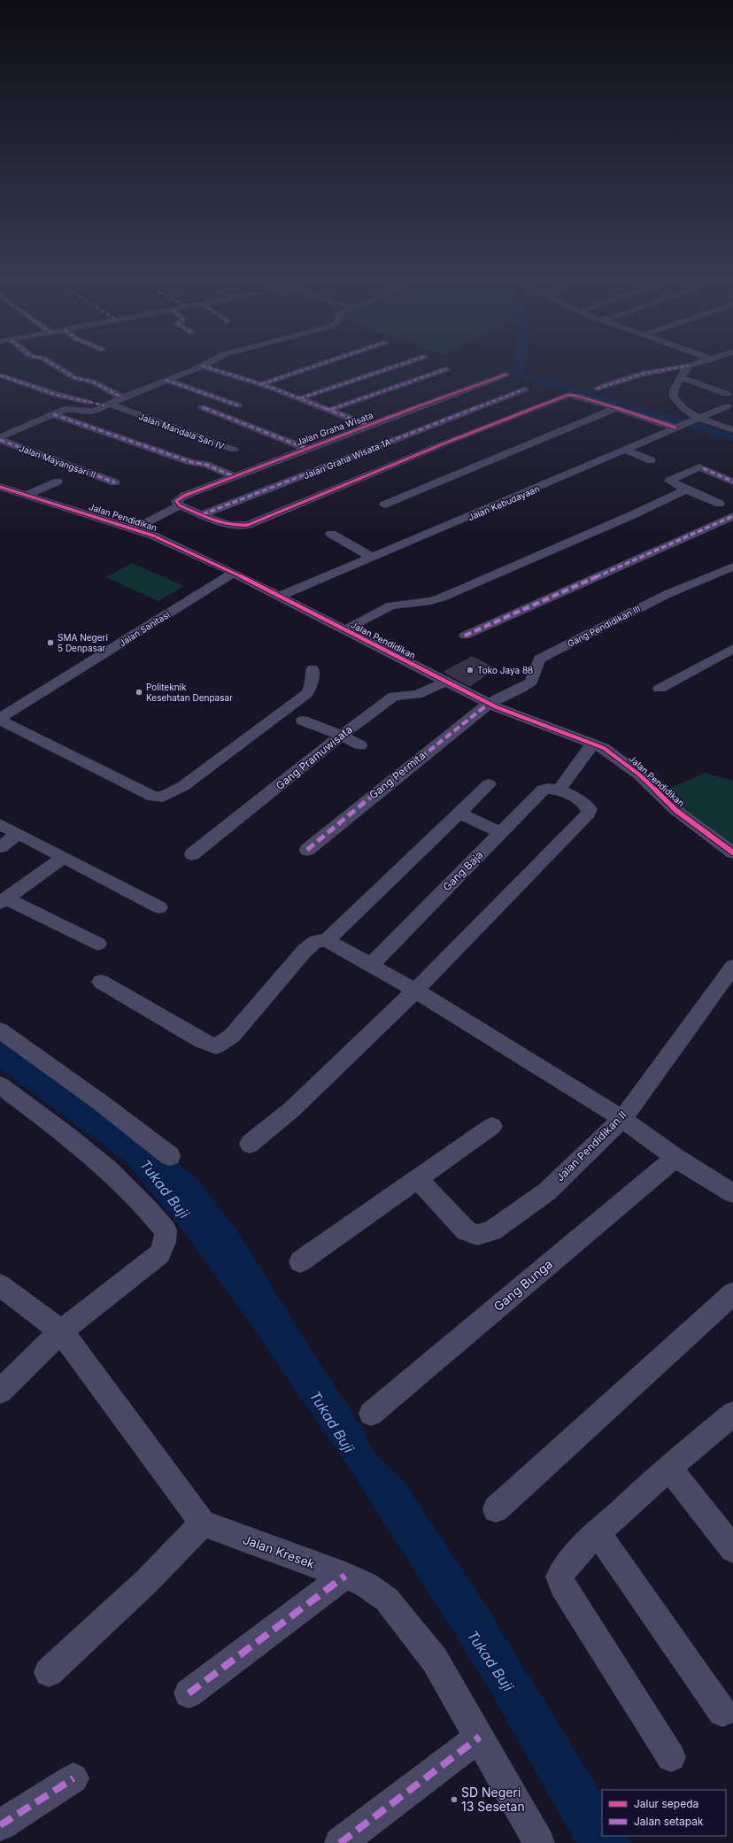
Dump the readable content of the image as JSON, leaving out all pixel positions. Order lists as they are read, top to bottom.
{
  "streets": {
    "street": [
      "Jalan Graha Wisata",
      "Jalan Mandala Sari IV",
      "Jalan Graha Wisata 1A",
      "Jalan Mayangsari II",
      "Jalan Kebudayaan",
      "Jalan Pendidikan",
      "Gang Pendidikan III",
      "Jalan Sanitasi",
      "Gang Pramuwisata",
      "Gang Permita",
      "Gang Baja",
      "Jalan Pendidikan II",
      "Gang Bunga",
      "Jalan Kresek"
    ]
  },
  "crossings": [
    ["Jalan Graha Wisata", "Jalan Pendidikan"],
    ["Jalan Kebudayaan", "Jalan Pendidikan"],
    ["Jalan Pendidikan", "Gang Pendidikan III"],
    ["Jalan Pendidikan", "Jalan Sanitasi"],
    ["Jalan Pendidikan", "Gang Pramuwisata"],
    ["Jalan Pendidikan", "Gang Permita"],
    ["Gang Pendidikan III", "Gang Permita"]
  ],
  "water": ["Tukad Buji"],
  "places": [
    "SMA Negeri 5 Denpasar",
    "Toko Jaya 88",
    "Politeknik Kesehatan Denpasar",
    "SD Negeri 13 Sesetan"
  ],
  "legend": ["Jalur sepeda", "Jalan setapak"]
}
